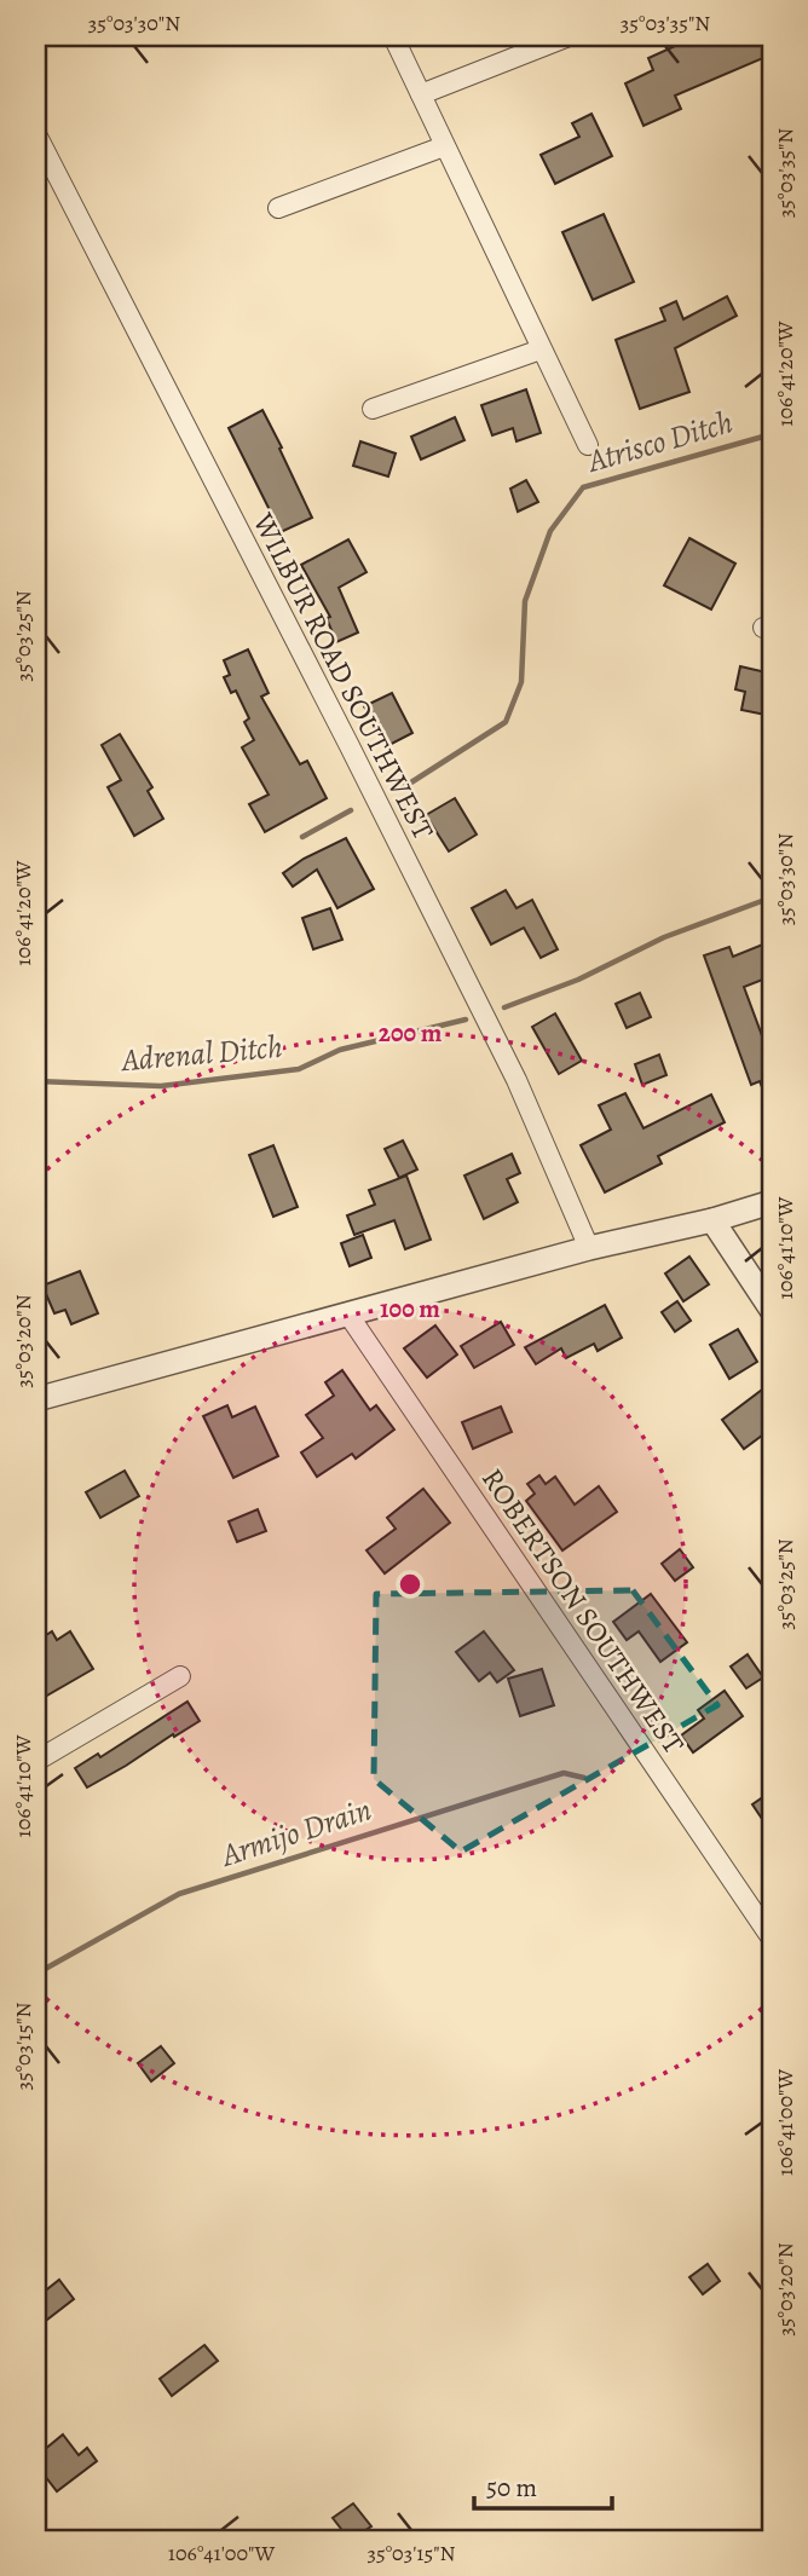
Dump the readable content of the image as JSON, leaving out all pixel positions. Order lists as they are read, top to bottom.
{
  "streets": {
    "street": ["WILBUR ROAD SOUTHWEST", "ROBERTSON SOUTHWEST"]
  },
  "water": ["Atrisco Ditch", "Adrenal Ditch", "Armijo Drain"],
  "scale_bar": "50 m",
  "coordinates": [
    "35°03'30\"N",
    "35°03'35\"N",
    "106°41'20\"W",
    "35°03'25\"N",
    "106°41'10\"W",
    "35°03'20\"N",
    "35°03'15\"N",
    "106°41'00\"W"
  ],
  "rings": ["200 m", "100 m"]
}
